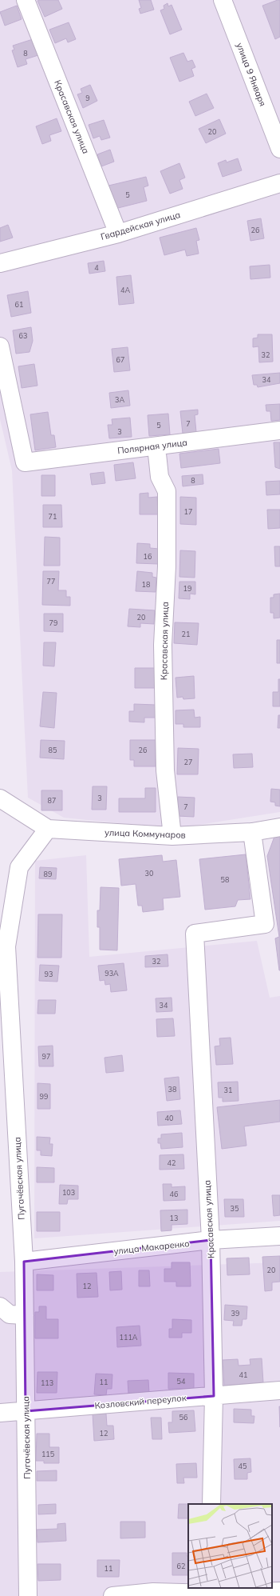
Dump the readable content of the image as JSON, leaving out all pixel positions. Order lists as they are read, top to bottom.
{
  "streets": {
    "street": [
      "улица 9 Января",
      "Красавская улица",
      "Гвардейская улица",
      "Полярная улица",
      "улица Коммунаров",
      "Пугачёвская улица",
      "улица Макаренко",
      "Козловский переулок"
    ]
  },
  "crossings": [
    ["Красавская улица", "Гвардейская улица"],
    ["Красавская улица", "Полярная улица"],
    ["Красавская улица", "улица Коммунаров"],
    ["Красавская улица", "улица Макаренко"],
    ["Красавская улица", "Козловский переулок"],
    ["улица Коммунаров", "Пугачёвская улица"],
    ["Пугачёвская улица", "улица Макаренко"],
    ["Пугачёвская улица", "Козловский переулок"]
  ],
  "house_numbers": [
    "8",
    "9",
    "20",
    "5",
    "26",
    "4",
    "4А",
    "61",
    "63",
    "32",
    "67",
    "34",
    "3А",
    "7",
    "5",
    "3",
    "8",
    "17",
    "71",
    "16",
    "77",
    "18",
    "19",
    "20",
    "79",
    "21",
    "85",
    "26",
    "27",
    "3",
    "87",
    "7",
    "30",
    "89",
    "58",
    "32",
    "93А",
    "93",
    "34",
    "97",
    "38",
    "31",
    "99",
    "40",
    "42",
    "103",
    "46",
    "35",
    "13",
    "20",
    "12",
    "39",
    "111А",
    "41",
    "54",
    "11",
    "113",
    "56",
    "12",
    "115",
    "45",
    "62",
    "11"
  ]
}
